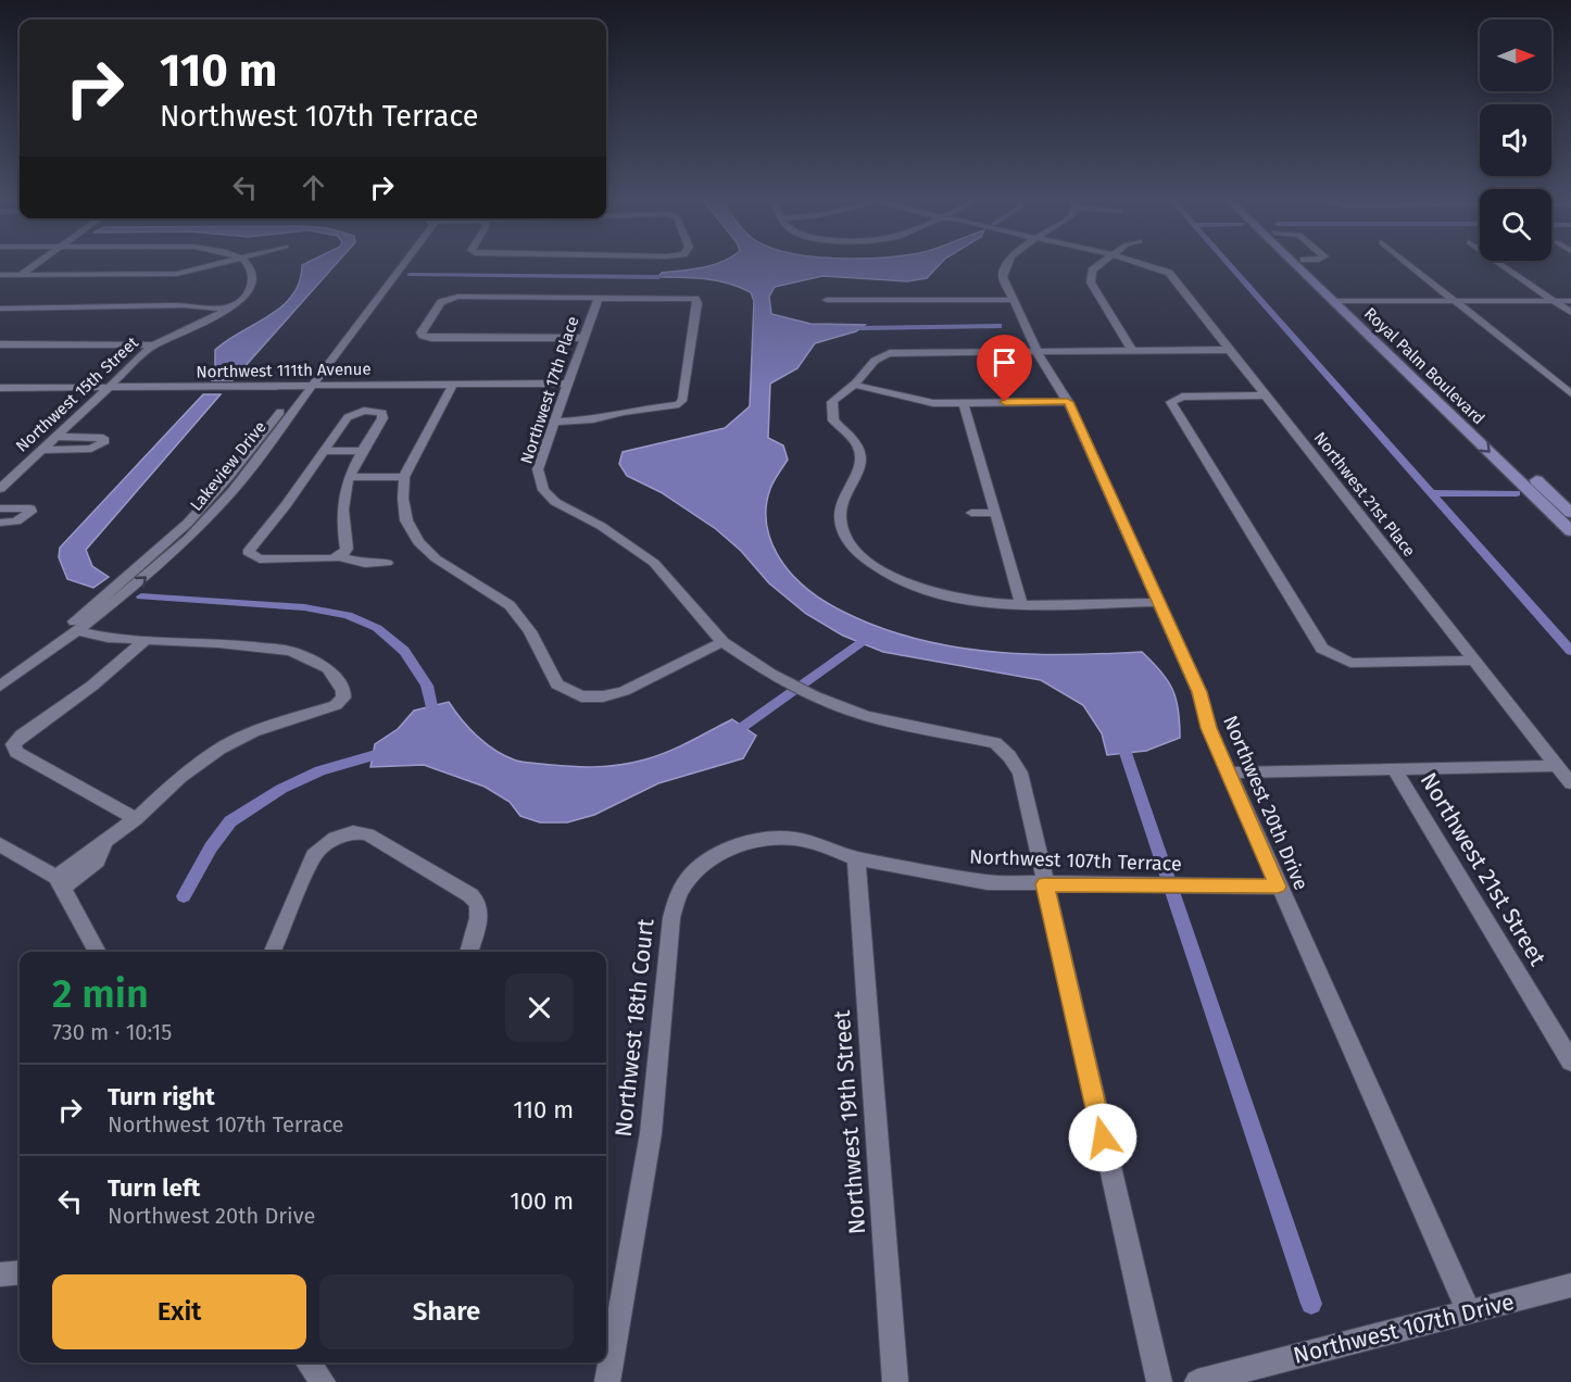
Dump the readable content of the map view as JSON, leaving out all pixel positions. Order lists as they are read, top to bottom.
{
  "streets": {
    "main road": ["Royal Palm Boulevard"],
    "street": [
      "Northwest 111th Avenue",
      "Northwest 17th Place",
      "Northwest 15th Street",
      "Lakeview Drive",
      "Northwest 21st Place",
      "Northwest 20th Drive",
      "Northwest 107th Terrace",
      "Northwest 21st Street",
      "Northwest 18th Court",
      "Northwest 19th Street",
      "Northwest 107th Drive"
    ]
  },
  "crossings": [
    ["Northwest 111th Avenue", "Northwest 17th Place"],
    ["Northwest 111th Avenue", "Northwest 15th Street"],
    ["Northwest 111th Avenue", "Lakeview Drive"],
    ["Northwest 17th Place", "Northwest 107th Terrace"],
    ["Northwest 20th Drive", "Northwest 107th Terrace"],
    ["Northwest 20th Drive", "Northwest 107th Drive"],
    ["Northwest 107th Terrace", "Northwest 18th Court"],
    ["Northwest 107th Terrace", "Northwest 19th Street"]
  ],
  "north": "right",
  "page": {
    "turn": ["110 m", "Northwest 107th Terrace"],
    "heading": ["2 min", "730 m · 10:15"],
    "list": [
      {
        "name": "Turn right",
        "note": "Northwest 107th Terrace",
        "value": "110 m"
      },
      {
        "name": "Turn left",
        "note": "Northwest 20th Drive",
        "value": "100 m"
      }
    ],
    "buttons": ["Exit", "Share"]
  }
}
